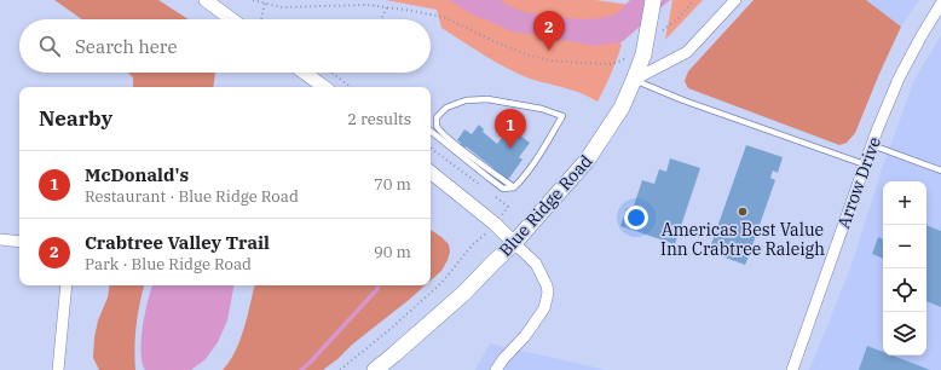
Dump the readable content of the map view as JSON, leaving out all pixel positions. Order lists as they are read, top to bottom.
{
  "streets": {
    "main road": ["Blue Ridge Road"],
    "street": ["Arrow Drive"]
  },
  "places": ["Americas Best Value Inn Crabtree Raleigh"],
  "page": {
    "pins": ["2", "1"],
    "search": "Search here",
    "heading": ["Nearby", "2 results"],
    "list": [
      {
        "mark": "1",
        "name": "McDonald's",
        "note": "Restaurant · Blue Ridge Road",
        "value": "70 m"
      },
      {
        "mark": "2",
        "name": "Crabtree Valley Trail",
        "note": "Park · Blue Ridge Road",
        "value": "90 m"
      }
    ],
    "map_buttons": ["+", "−"]
  }
}
